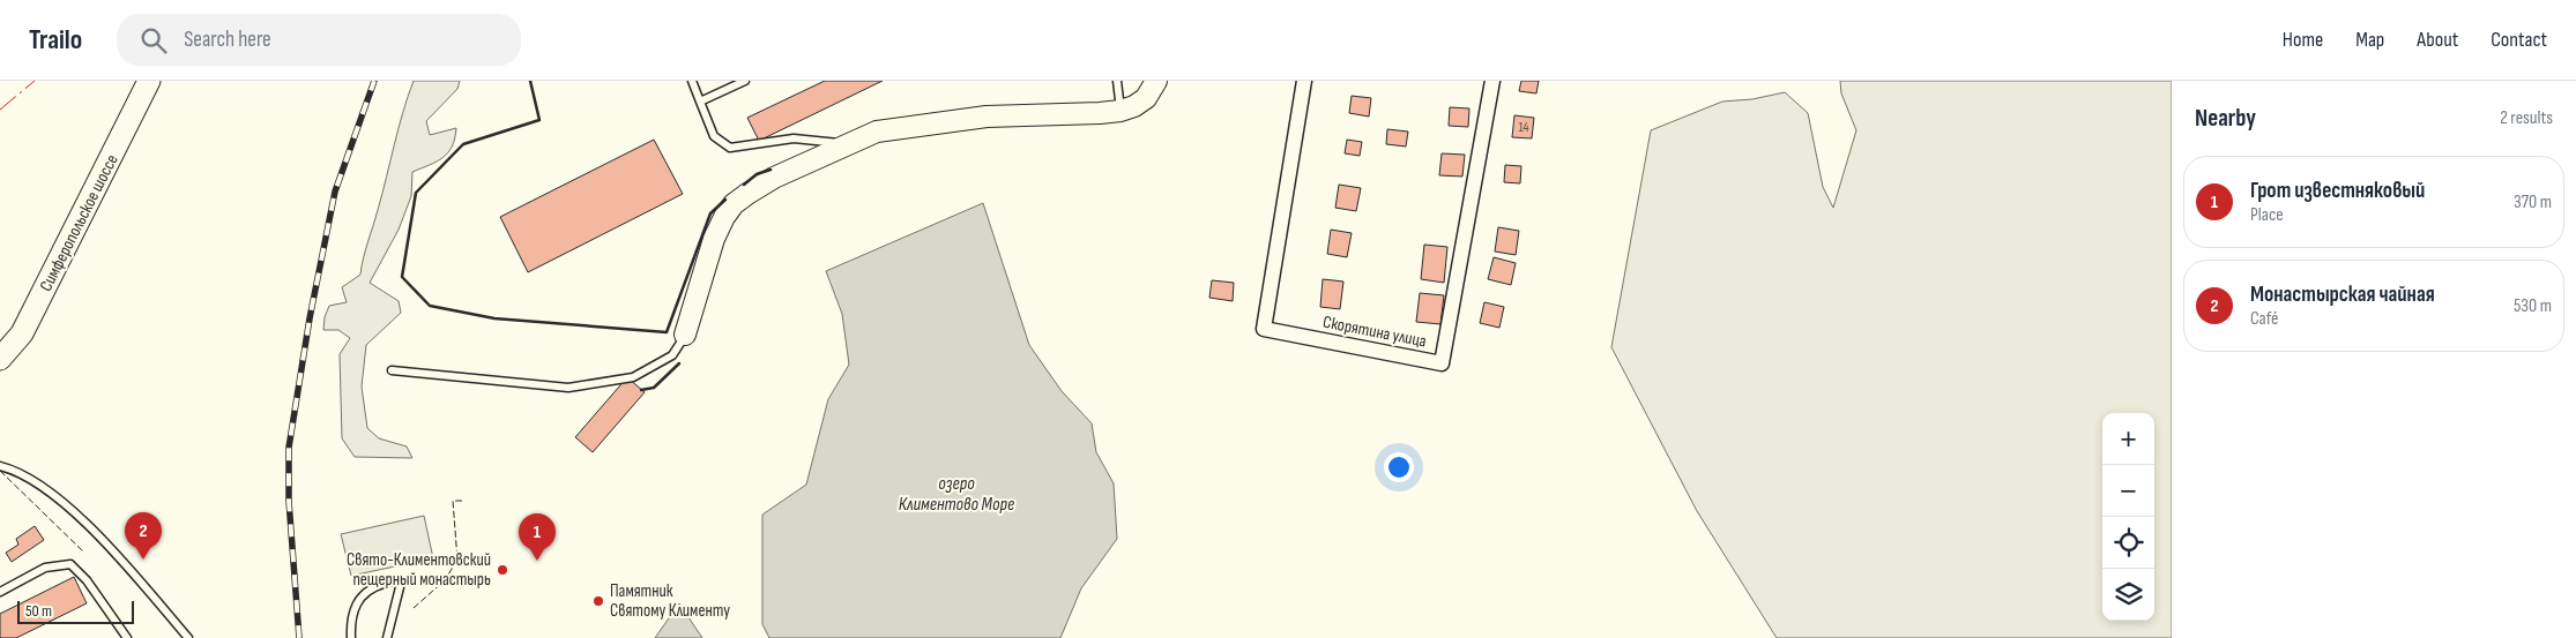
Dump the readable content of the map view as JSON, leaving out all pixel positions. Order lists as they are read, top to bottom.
{
  "streets": {
    "main road": ["Симферопольское шоссе"],
    "street": ["Скорятина улица"]
  },
  "water": ["озеро Климентово Море"],
  "places": ["Свято-Климентовский пещерный монастырь", "Памятник Святому Клименту"],
  "house_numbers": ["14"],
  "scale_bar": "50 m",
  "page": {
    "header": "Trailo",
    "search": "Search here",
    "nav": [
      "Home",
      "Map",
      "About",
      "Contact"
    ],
    "heading": ["Nearby", "2 results"],
    "list": [
      {
        "mark": "1",
        "name": "Грот известняковый",
        "note": "Place",
        "value": "370 m"
      },
      {
        "mark": "2",
        "name": "Монастырская чайная",
        "note": "Café",
        "value": "530 m"
      }
    ],
    "map_buttons": ["+", "−"],
    "pins": ["2", "1"],
    "scale": "50 m"
  }
}
